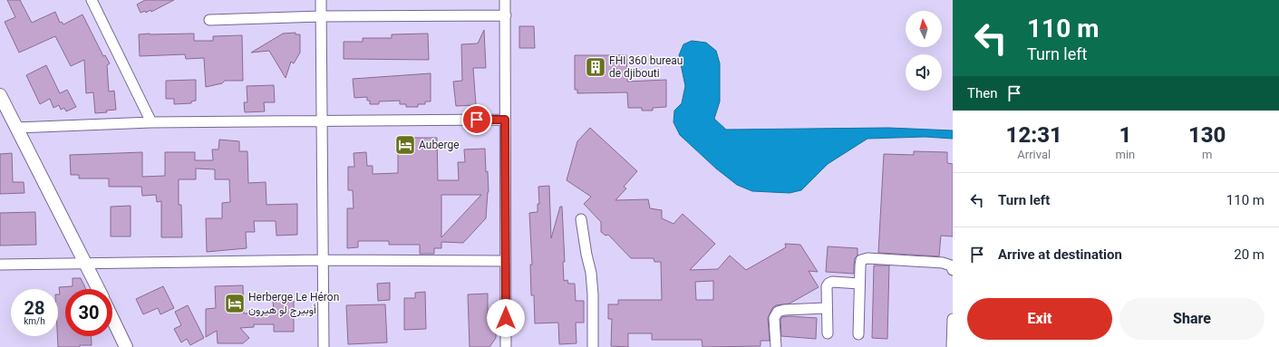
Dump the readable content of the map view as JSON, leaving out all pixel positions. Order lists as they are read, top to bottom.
{
  "places": {
    "building": ["FHI 360 bureau de djibouti"],
    "hotel": ["Auberge", "Herberge Le Héron أوبيرج لو هيرون"]
  },
  "north": "top",
  "page": {
    "turn": ["110 m", "Turn left"],
    "then": "Then",
    "eta": [
      "12:31",
      "Arrival",
      "1",
      "min",
      "130",
      "m"
    ],
    "list": [
      {
        "name": "Turn left",
        "value": "110 m"
      },
      {
        "name": "Arrive at destination",
        "value": "20 m"
      }
    ],
    "speed": "28 km/h",
    "limit": "30",
    "buttons": ["Exit", "Share"]
  }
}
